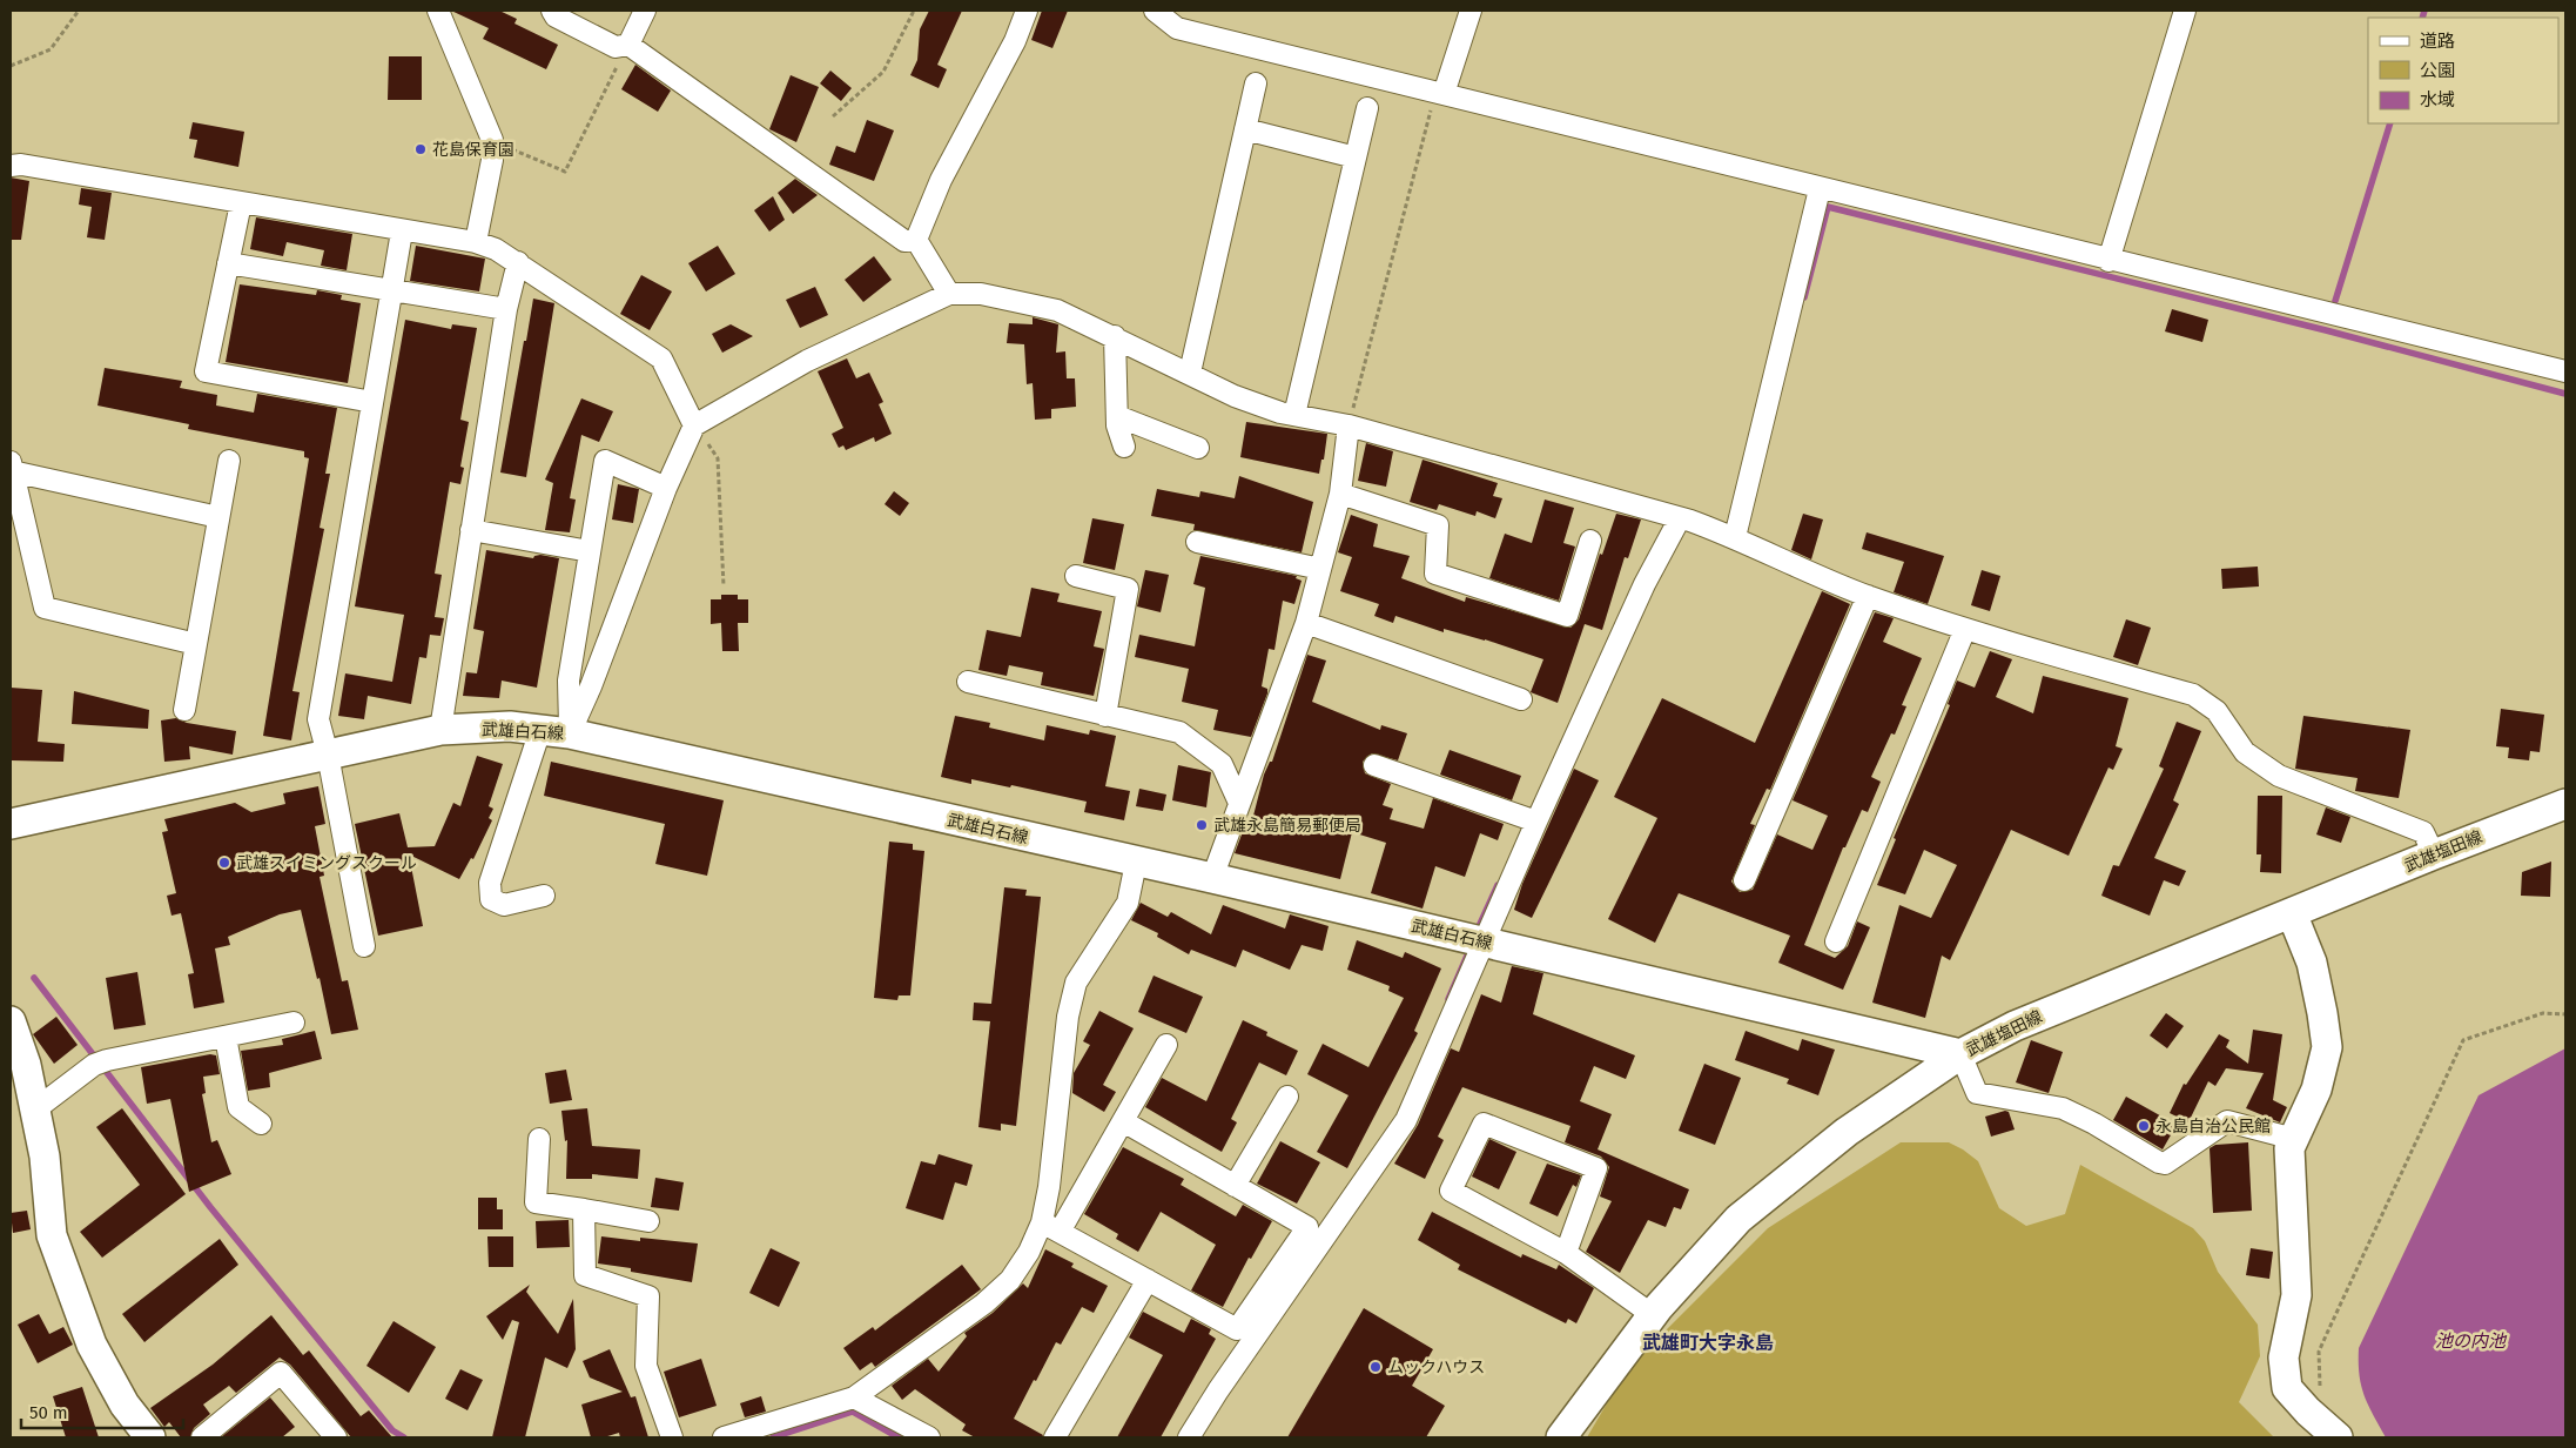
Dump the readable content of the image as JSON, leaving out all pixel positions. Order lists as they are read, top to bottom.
{
  "streets": {
    "main road": ["武雄白石線", "武雄塩田線"]
  },
  "crossings": [
    ["武雄白石線", "武雄塩田線"]
  ],
  "districts": ["武雄町大字永島"],
  "water": ["池の内池"],
  "places": [
    "花島保育園",
    "武雄永島簡易郵便局",
    "武雄スイミングスクール",
    "永島自治公民館",
    "ムックハウス"
  ],
  "legend": ["道路", "公園", "水域"],
  "scale_bar": "50 m"
}
